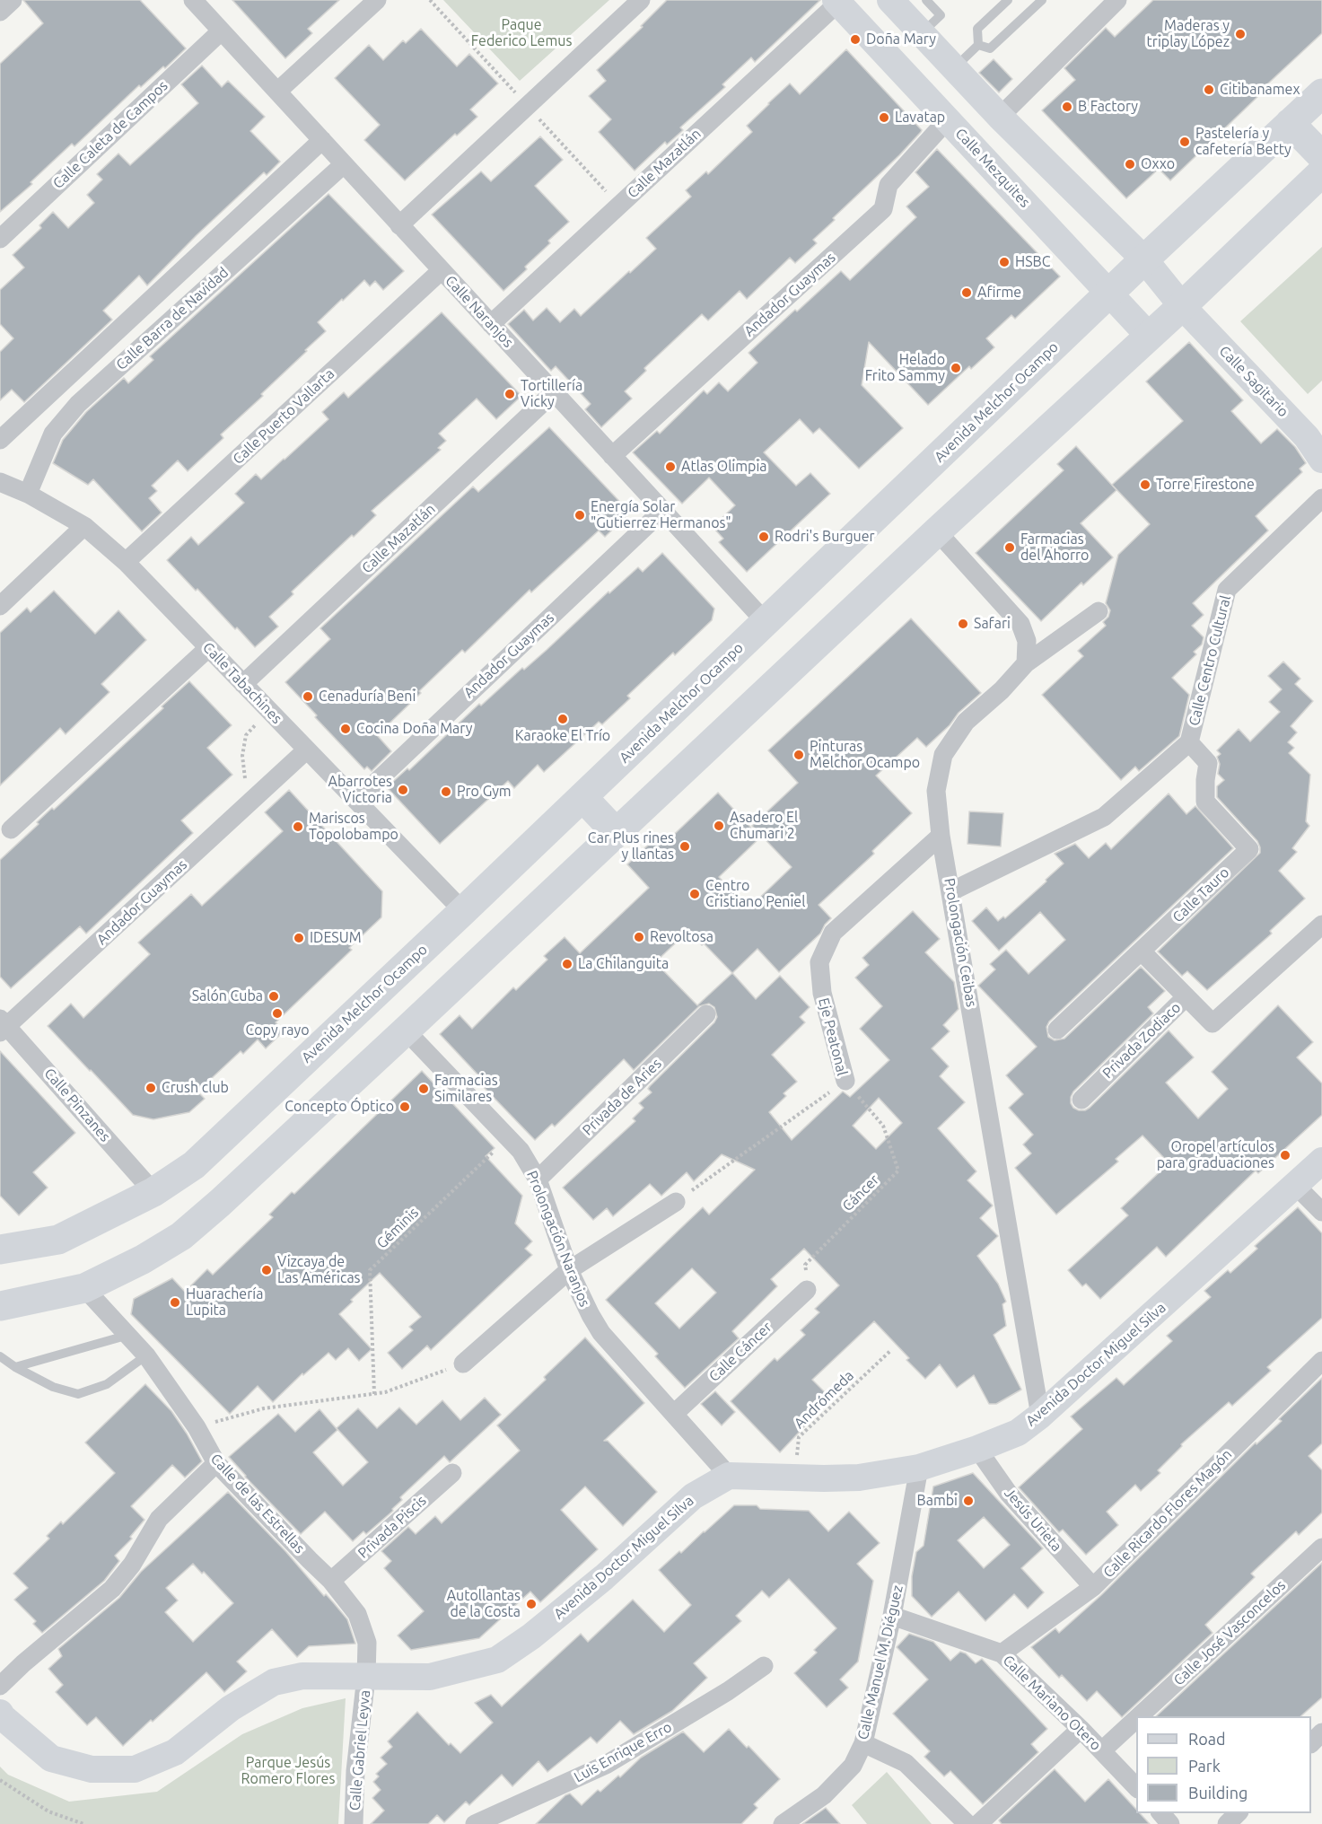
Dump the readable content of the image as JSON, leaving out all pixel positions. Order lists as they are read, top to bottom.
{
  "streets": {
    "main road": ["Avenida Melchor Ocampo"],
    "street": [
      "Calle Caleta de Campos",
      "Calle Mazatlán",
      "Calle Mezquites",
      "Andador Guaymas",
      "Calle Naranjos",
      "Calle Barra de Navidad",
      "Calle Sagitario",
      "Calle Puerto Vallarta",
      "Calle Centro Cultural",
      "Calle Tabachines",
      "Calle Tauro",
      "Prolongación Ceibas",
      "Eje Peatonal",
      "Privada Zodiaco",
      "Privada de Aries",
      "Calle Pinzanes",
      "Prolongación Naranjos",
      "Calle Cáncer",
      "Avenida Doctor Miguel Silva",
      "Calle de las Estrellas",
      "Calle Ricardo Flores Magón",
      "Jesús Urieta",
      "Privada Piscis",
      "Calle José Vasconcelos",
      "Calle Manuel M. Diéguez",
      "Calle Mariano Otero",
      "Calle Gabriel Leyva",
      "Luis Enrique Erro"
    ],
    "path": ["Cáncer", "Géminis", "Andrómeda"]
  },
  "crossings": [
    ["Calle Caleta de Campos", "Calle Naranjos"],
    ["Calle Mazatlán", "Calle Mezquites"],
    ["Calle Mazatlán", "Calle Naranjos"],
    ["Calle Mazatlán", "Calle Tabachines"],
    ["Calle Mezquites", "Andador Guaymas"],
    ["Calle Mezquites", "Avenida Melchor Ocampo"],
    ["Andador Guaymas", "Calle Naranjos"],
    ["Andador Guaymas", "Calle Tabachines"],
    ["Andador Guaymas", "Calle Pinzanes"],
    ["Calle Naranjos", "Calle Barra de Navidad"],
    ["Calle Naranjos", "Avenida Melchor Ocampo"],
    ["Calle Naranjos", "Calle Puerto Vallarta"],
    ["Calle Barra de Navidad", "Calle Tabachines"],
    ["Avenida Melchor Ocampo", "Calle Tabachines"],
    ["Avenida Melchor Ocampo", "Calle Pinzanes"],
    ["Calle Puerto Vallarta", "Calle Tabachines"],
    ["Calle Centro Cultural", "Calle Tauro"],
    ["Calle Centro Cultural", "Prolongación Ceibas"],
    ["Prolongación Ceibas", "Eje Peatonal"],
    ["Prolongación Ceibas", "Avenida Doctor Miguel Silva"],
    ["Eje Peatonal", "Cáncer"],
    ["Privada de Aries", "Prolongación Naranjos"],
    ["Cáncer", "Calle Cáncer"],
    ["Géminis", "Prolongación Naranjos"],
    ["Prolongación Naranjos", "Calle Cáncer"],
    ["Prolongación Naranjos", "Avenida Doctor Miguel Silva"],
    ["Avenida Doctor Miguel Silva", "Andrómeda"],
    ["Avenida Doctor Miguel Silva", "Calle de las Estrellas"],
    ["Avenida Doctor Miguel Silva", "Jesús Urieta"],
    ["Avenida Doctor Miguel Silva", "Calle Manuel M. Diéguez"],
    ["Avenida Doctor Miguel Silva", "Calle Gabriel Leyva"],
    ["Calle de las Estrellas", "Privada Piscis"],
    ["Calle de las Estrellas", "Calle Gabriel Leyva"],
    ["Calle Ricardo Flores Magón", "Jesús Urieta"],
    ["Calle Ricardo Flores Magón", "Calle Mariano Otero"],
    ["Calle José Vasconcelos", "Calle Mariano Otero"],
    ["Calle Manuel M. Diéguez", "Calle Mariano Otero"]
  ],
  "parks": ["Paque Federico Lemus", "Parque Jesús Romero Flores"],
  "places": [
    "Maderas y triplay López",
    "Doña Mary",
    "Citibanamex",
    "B Factory",
    "Lavatap",
    "Pastelería y cafetería Betty",
    "Oxxo",
    "HSBC",
    "Afirme",
    "Helado Frito Sammy",
    "Tortillería Vicky",
    "Atlas Olimpia",
    "Torre Firestone",
    "Energía Solar \"Gutierrez Hermanos\"",
    "Rodri's Burguer",
    "Farmacias del Ahorro",
    "Safari",
    "Cenaduría Beni",
    "Karaoke El Trío",
    "Cocina Doña Mary",
    "Pinturas Melchor Ocampo",
    "Abarrotes Victoria",
    "Pro Gym",
    "Asadero El Chumari 2",
    "Mariscos Topolobampo",
    "Car Plus rines y llantas",
    "Centro Cristiano Peniel",
    "Revoltosa",
    "IDESUM",
    "La Chilanguita",
    "Salón Cuba",
    "Copy rayo",
    "Crush club",
    "Farmacias Similares",
    "Concepto Óptico",
    "Oropel artículos para graduaciones",
    "Vizcaya de Las Américas",
    "Huarachería Lupita",
    "Bambi",
    "Autollantas de la Costa"
  ],
  "legend": ["Road", "Park", "Building"]
}
